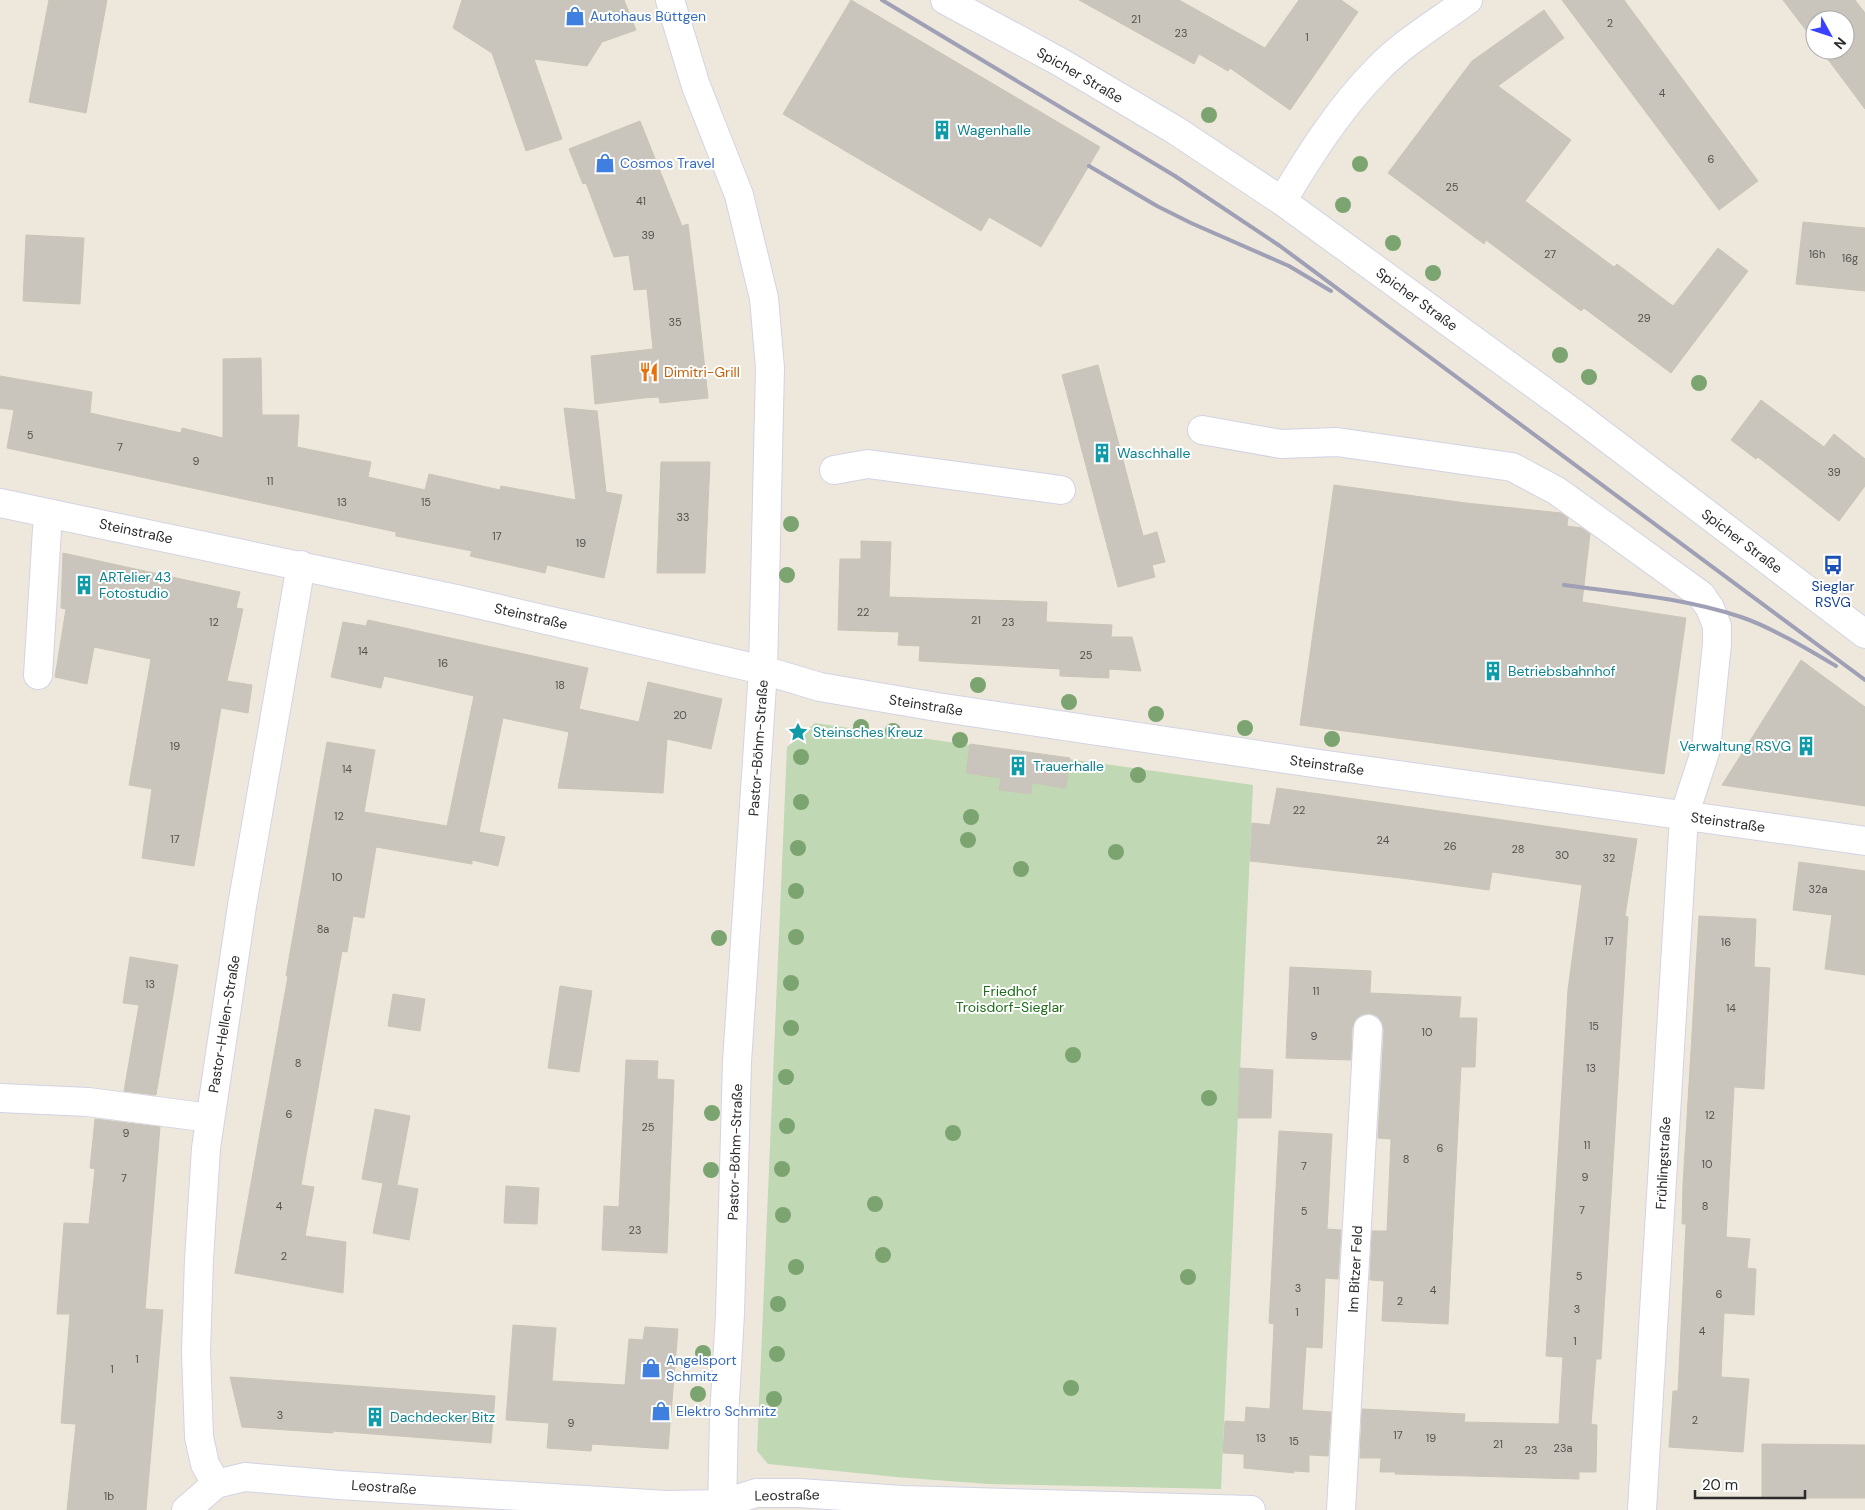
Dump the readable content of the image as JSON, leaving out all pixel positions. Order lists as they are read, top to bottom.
{
  "streets": {
    "street": [
      "Spicher Straße",
      "Steinstraße",
      "Pastor-Böhm-Straße",
      "Pastor-Hellen-Straße",
      "Frühlingstraße",
      "Im Bitzer Feld",
      "Leostraße"
    ]
  },
  "crossings": [
    ["Steinstraße", "Pastor-Böhm-Straße"],
    ["Steinstraße", "Pastor-Hellen-Straße"],
    ["Steinstraße", "Frühlingstraße"],
    ["Pastor-Böhm-Straße", "Leostraße"],
    ["Pastor-Hellen-Straße", "Leostraße"]
  ],
  "parks": ["Friedhof Troisdorf-Sieglar"],
  "places": {
    "shop": [
      "Autohaus Büttgen",
      "Cosmos Travel",
      "Angelsport Schmitz",
      "Elektro Schmitz"
    ],
    "building": [
      "Wagenhalle",
      "Waschhalle",
      "ARTelier 43 Fotostudio",
      "Betriebsbahnhof",
      "Verwaltung RSVG",
      "Trauerhalle",
      "Dachdecker Bitz"
    ],
    "restaurant": ["Dimitri-Grill"],
    "bus stop": ["Sieglar RSVG"],
    "place": ["Steinsches Kreuz"]
  },
  "house_numbers": [
    "21",
    "2",
    "23",
    "1",
    "4",
    "6",
    "25",
    "41",
    "39",
    "27",
    "16h",
    "16g",
    "29",
    "35",
    "5",
    "7",
    "9",
    "39",
    "11",
    "13",
    "15",
    "33",
    "17",
    "19",
    "22",
    "21",
    "12",
    "23",
    "14",
    "25",
    "16",
    "18",
    "20",
    "19",
    "14",
    "22",
    "12",
    "17",
    "24",
    "26",
    "28",
    "30",
    "32",
    "10",
    "32a",
    "8a",
    "17",
    "16",
    "13",
    "11",
    "14",
    "15",
    "10",
    "9",
    "8",
    "13",
    "6",
    "12",
    "25",
    "9",
    "11",
    "6",
    "8",
    "10",
    "7",
    "9",
    "7",
    "4",
    "8",
    "7",
    "5",
    "23",
    "2",
    "5",
    "3",
    "4",
    "6",
    "2",
    "3",
    "1",
    "4",
    "1",
    "1",
    "1",
    "3",
    "2",
    "9",
    "17",
    "13",
    "19",
    "15",
    "21",
    "23a",
    "23",
    "1b"
  ],
  "scale_bar": "20 m",
  "north": "bottom right"
}
